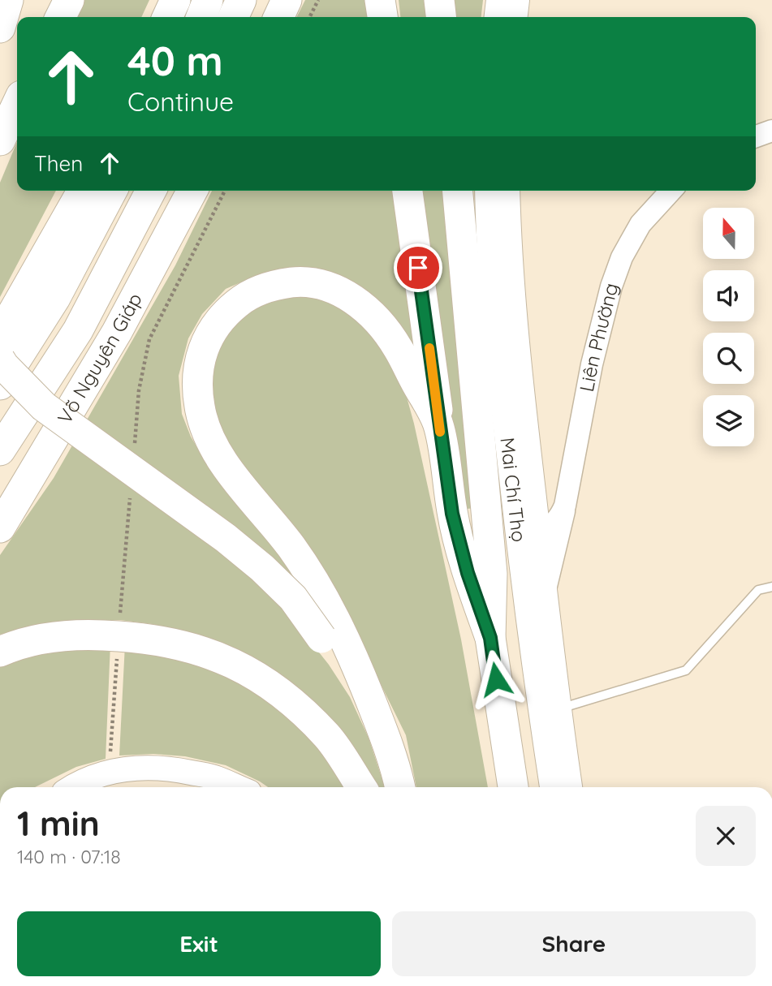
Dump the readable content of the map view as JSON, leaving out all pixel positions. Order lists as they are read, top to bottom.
{
  "streets": {
    "highway": ["Võ Nguyên Giáp", "Mai Chí Thọ"],
    "street": ["Liên Phường"]
  },
  "crossings": [
    ["Liên Phường", "Mai Chí Thọ"]
  ],
  "north": "top",
  "page": {
    "turn": ["40 m", "Continue"],
    "then": "Then",
    "heading": ["1 min", "140 m · 07:18"],
    "buttons": ["Exit", "Share"]
  }
}
